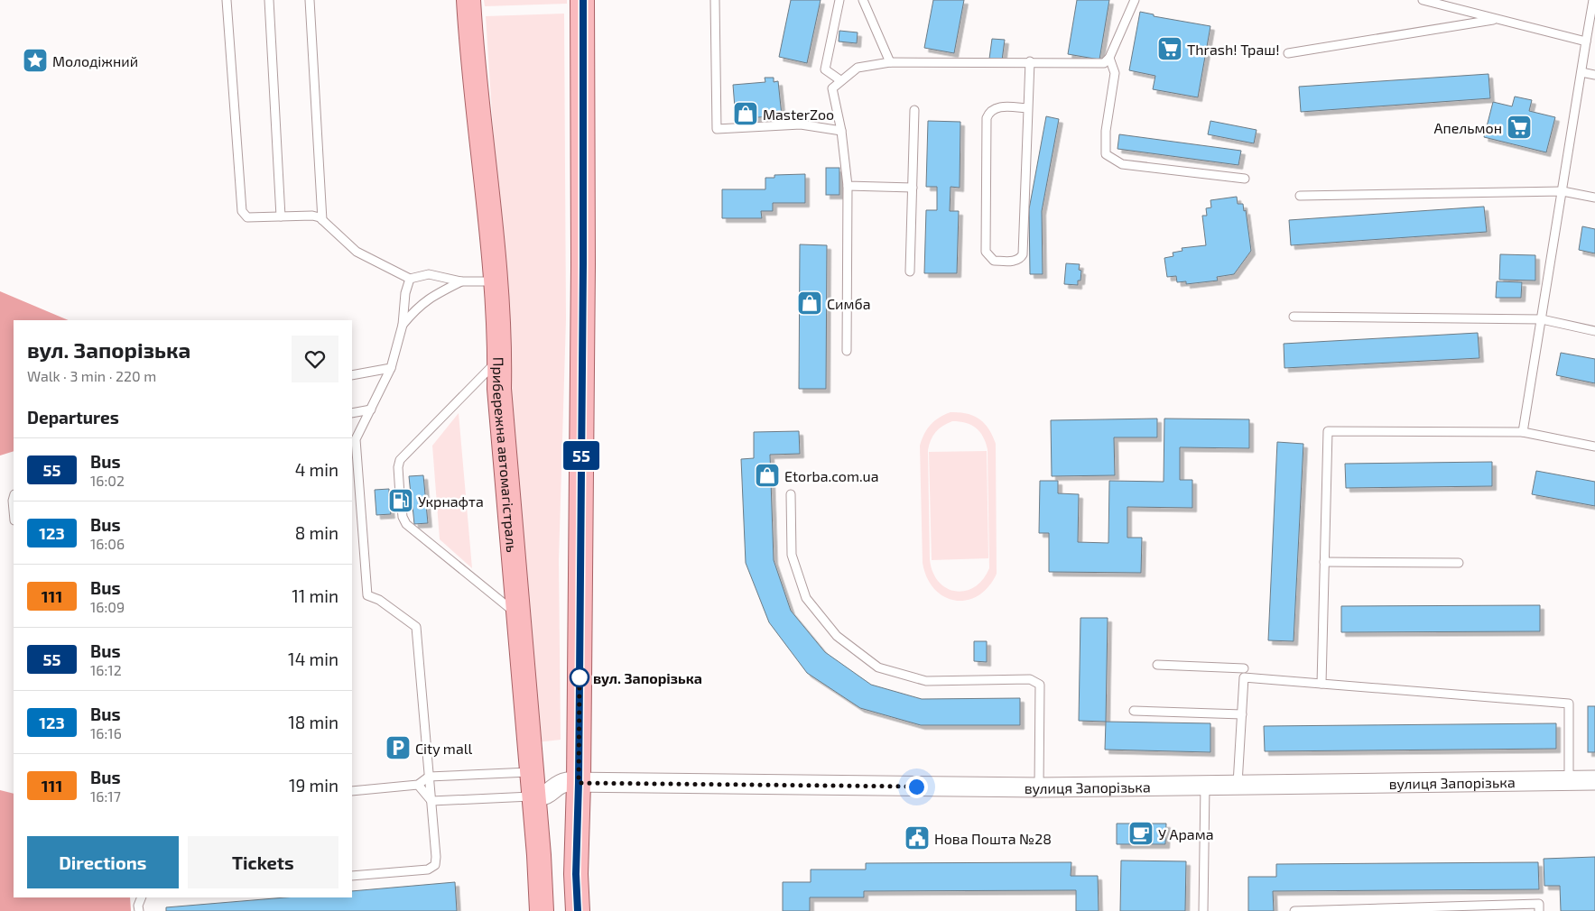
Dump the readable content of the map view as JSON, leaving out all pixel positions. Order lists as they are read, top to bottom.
{
  "streets": {
    "main road": ["Прибережна автомагістраль"],
    "street": ["вулиця Запорізька"]
  },
  "crossings": [
    ["Прибережна автомагістраль", "вулиця Запорізька"]
  ],
  "places": {
    "supermarket": ["Thrash! Траш!", "Апельмон"],
    "place": ["Молодіжний"],
    "shop": ["MasterZoo", "Симба", "Etorba.com.ua"],
    "fuel station": ["Укрнафта"],
    "other": ["вул. Запорізька"],
    "parking": ["City mall"],
    "cafe": ["У Арама"],
    "public building": ["Нова Пошта №28"]
  },
  "lines": ["bus line 55"],
  "page": {
    "on_map": "55",
    "heading": [
      ["вул. Запорізька", "Walk · 3 min · 220 m"],
      "Departures"
    ],
    "list": [
      {
        "mark": "55",
        "name": "Bus",
        "note": "16:02",
        "value": "4 min"
      },
      {
        "mark": "123",
        "name": "Bus",
        "note": "16:06",
        "value": "8 min"
      },
      {
        "mark": "111",
        "name": "Bus",
        "note": "16:09",
        "value": "11 min"
      },
      {
        "mark": "55",
        "name": "Bus",
        "note": "16:12",
        "value": "14 min"
      },
      {
        "mark": "123",
        "name": "Bus",
        "note": "16:16",
        "value": "18 min"
      },
      {
        "mark": "111",
        "name": "Bus",
        "note": "16:17",
        "value": "19 min"
      }
    ],
    "buttons": ["Directions", "Tickets"]
  }
}
